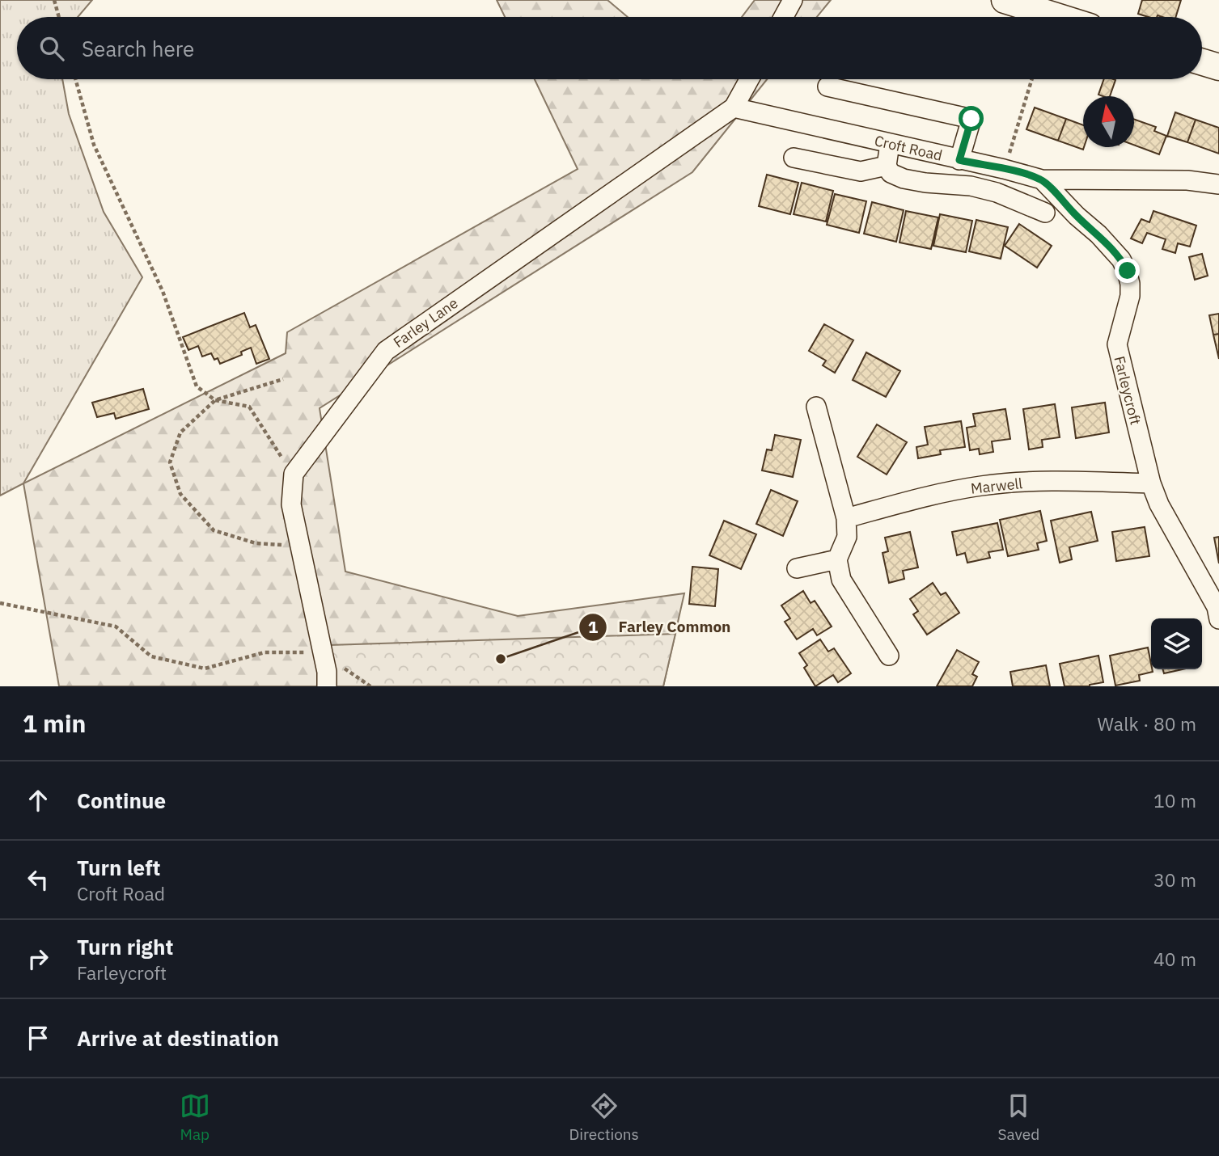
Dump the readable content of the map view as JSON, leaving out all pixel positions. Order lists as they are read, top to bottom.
{
  "streets": {
    "street": [
      "Croft Road",
      "Farley Lane",
      "Farleycroft",
      "Marwell"
    ]
  },
  "crossings": [
    ["Croft Road", "Farley Lane"],
    ["Croft Road", "Farleycroft"],
    ["Farleycroft", "Marwell"]
  ],
  "places": ["Farley Common"],
  "north": "top",
  "page": {
    "search": "Search here",
    "heading": ["1 min", "Walk · 80 m"],
    "list": [
      ["Continue", "10 m"],
      ["Turn left", "Croft Road", "30 m"],
      ["Turn right", "Farleycroft", "40 m"],
      "Arrive at destination"
    ],
    "nav": ["Map", "Directions", "Saved"]
  }
}
